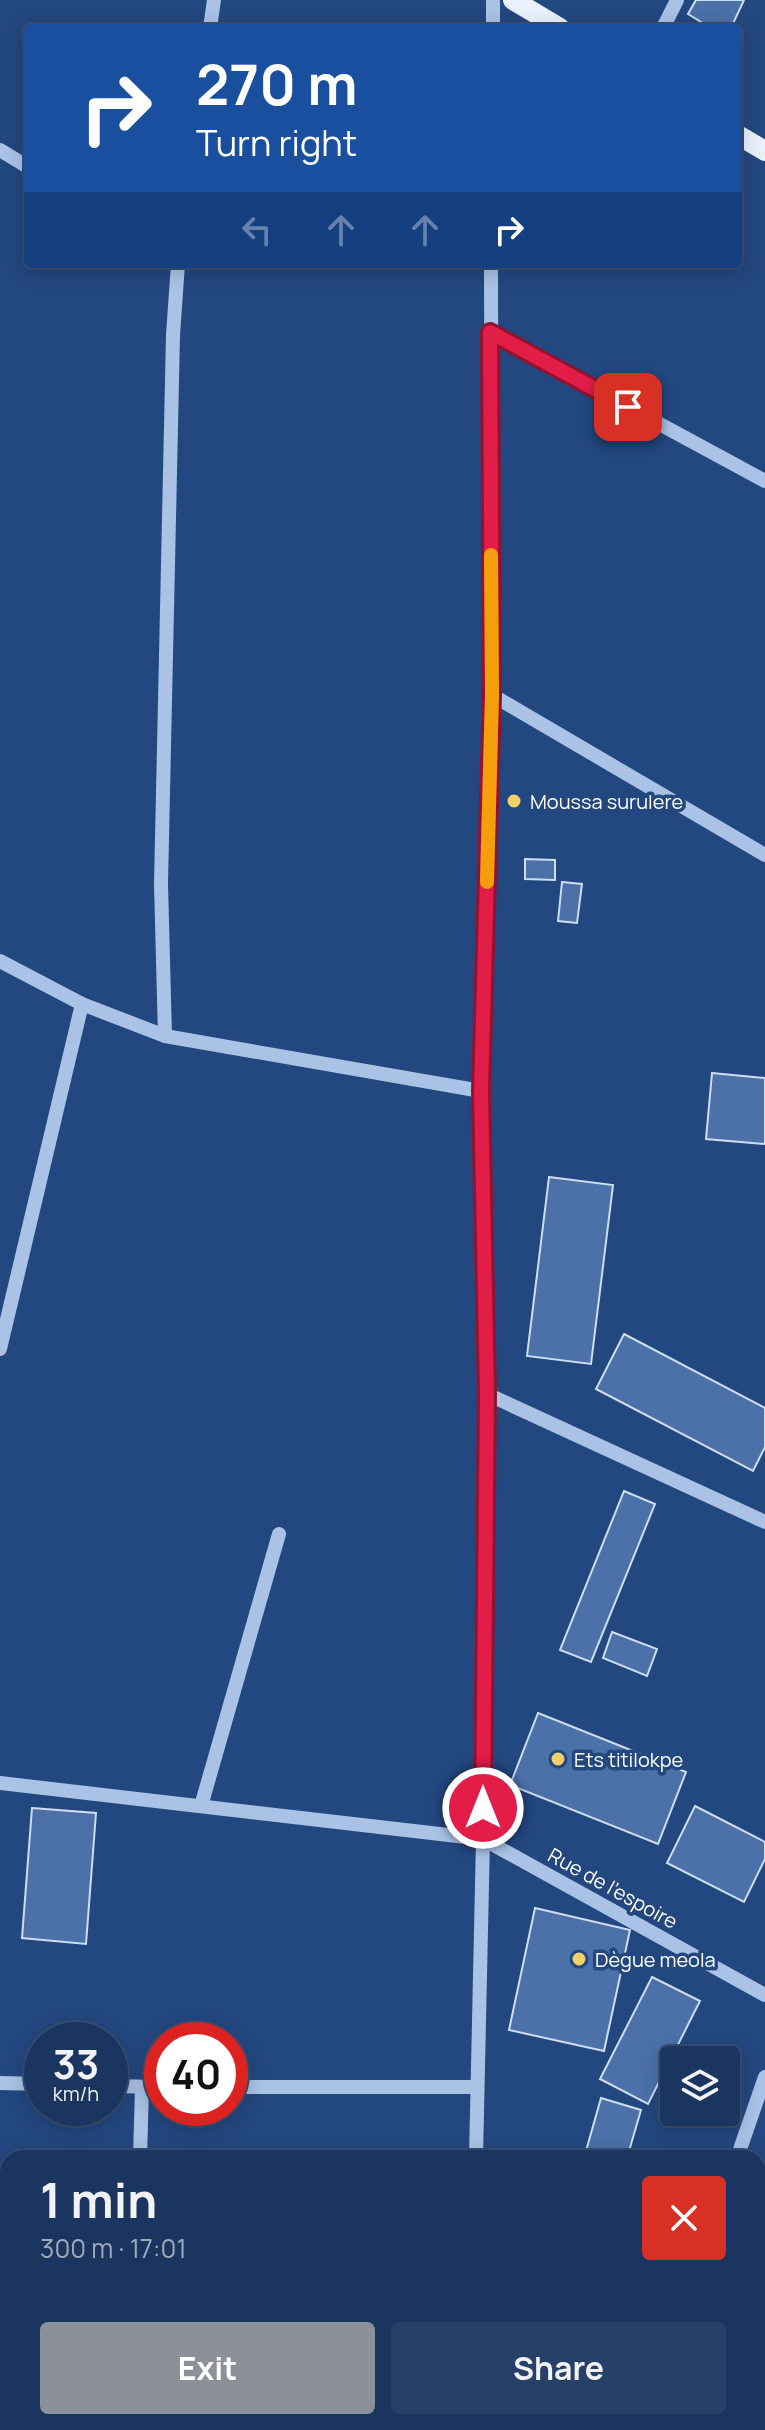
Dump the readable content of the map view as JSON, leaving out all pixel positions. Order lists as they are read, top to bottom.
{
  "streets": {
    "street": ["Rue de l'espoire"]
  },
  "places": ["Moussa surulere", "Ets titilokpe", "Dègue meola"],
  "page": {
    "turn": ["270 m", "Turn right"],
    "speed": "33 km/h",
    "limit": "40",
    "heading": ["1 min", "300 m · 17:01"],
    "buttons": ["Exit", "Share"]
  }
}
